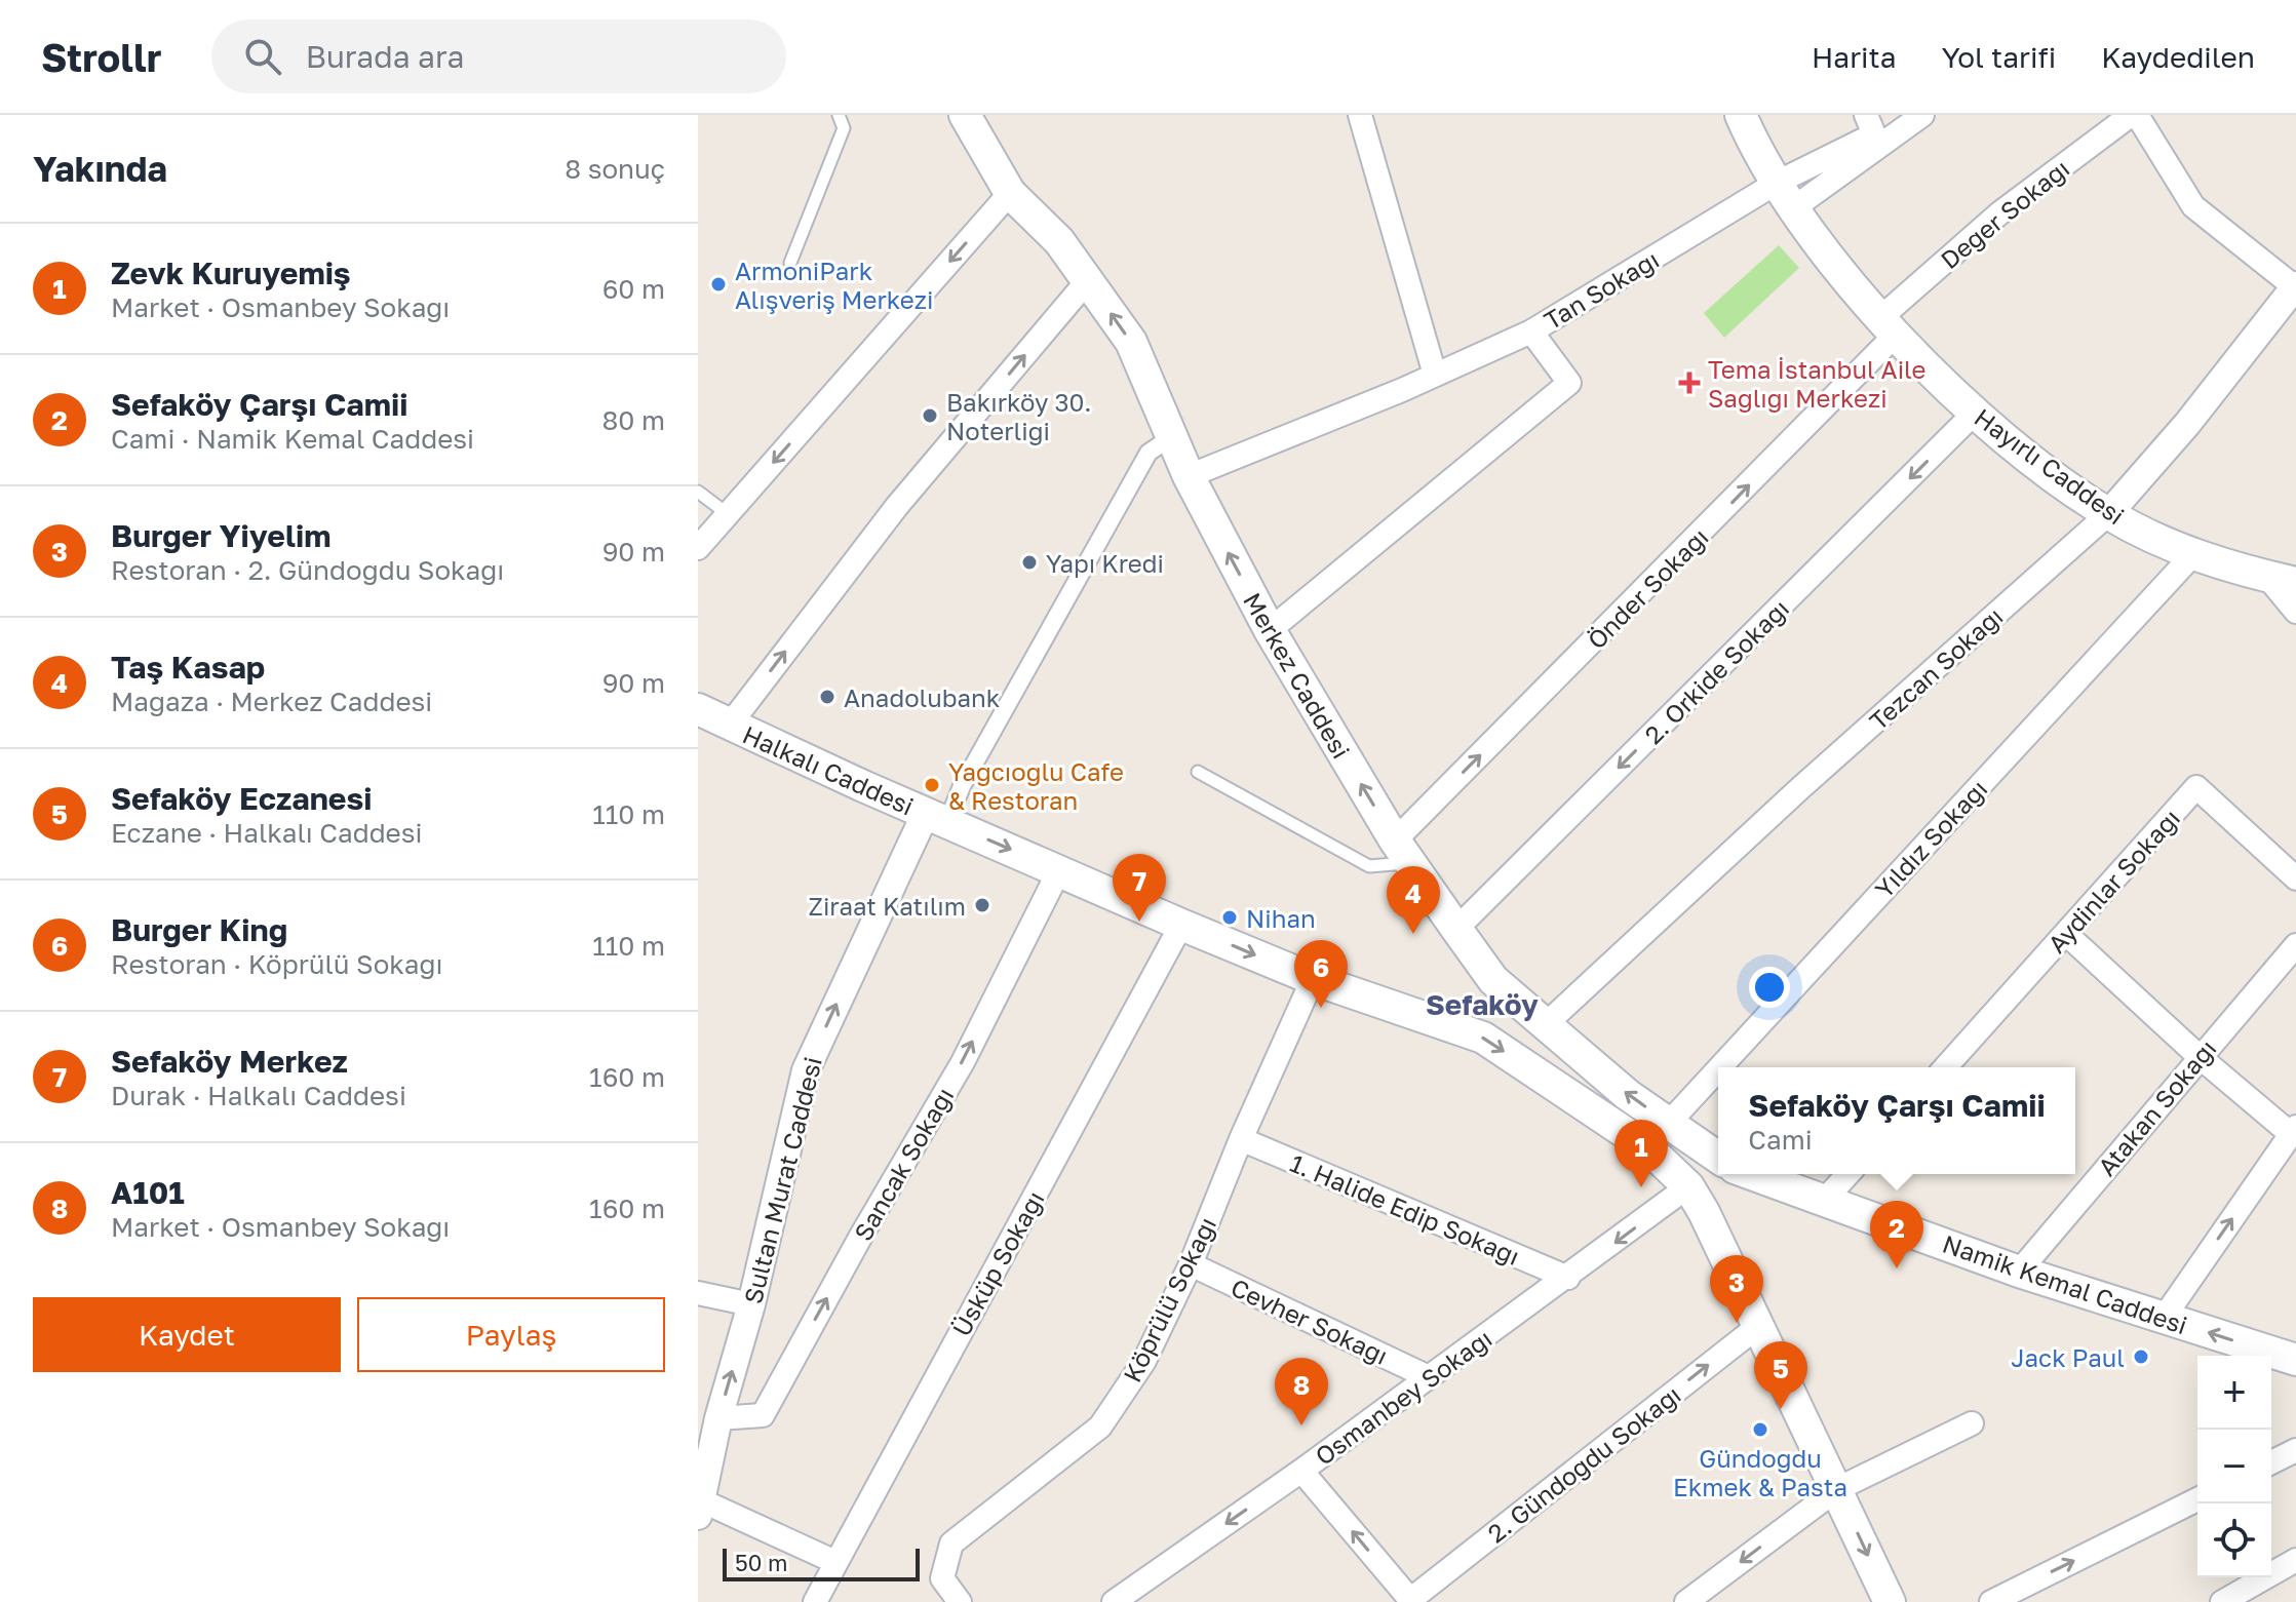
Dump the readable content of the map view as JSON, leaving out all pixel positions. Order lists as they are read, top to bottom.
{
  "streets": {
    "main road": [
      "Hayırlı Caddesi",
      "Merkez Caddesi",
      "Halkalı Caddesi",
      "Namik Kemal Caddesi"
    ],
    "street": [
      "Değer Sokağı",
      "Tan Sokağı",
      "Önder Sokağı",
      "Tezcan Sokağı",
      "2. Orkide Sokağı",
      "Yıldız Sokağı",
      "Aydinlar Sokağı",
      "Atakan Sokağı",
      "Sancak Sokağı",
      "Sultan Murat Caddesi",
      "1. Halide Edip Sokağı",
      "Üsküp Sokağı",
      "Köprülü Sokağı",
      "Cevher Sokağı",
      "Osmanbey Sokağı",
      "2. Gündoğdu Sokağı"
    ]
  },
  "crossings": [
    ["Değer Sokağı", "Hayırlı Caddesi"],
    ["Değer Sokağı", "Önder Sokağı"],
    ["Tan Sokağı", "Hayırlı Caddesi"],
    ["Tan Sokağı", "Merkez Caddesi"],
    ["Hayırlı Caddesi", "Önder Sokağı"],
    ["Hayırlı Caddesi", "Tezcan Sokağı"],
    ["Hayırlı Caddesi", "2. Orkide Sokağı"],
    ["Hayırlı Caddesi", "Yıldız Sokağı"],
    ["Önder Sokağı", "Merkez Caddesi"],
    ["Tezcan Sokağı", "Merkez Caddesi"],
    ["2. Orkide Sokağı", "Merkez Caddesi"],
    ["Merkez Caddesi", "Yıldız Sokağı"],
    ["Halkalı Caddesi", "Sancak Sokağı"],
    ["Halkalı Caddesi", "Sultan Murat Caddesi"],
    ["Halkalı Caddesi", "Üsküp Sokağı"],
    ["Halkalı Caddesi", "Köprülü Sokağı"],
    ["Halkalı Caddesi", "Osmanbey Sokağı"],
    ["Halkalı Caddesi", "2. Gündoğdu Sokağı"],
    ["Atakan Sokağı", "Namik Kemal Caddesi"],
    ["Sancak Sokağı", "Sultan Murat Caddesi"],
    ["1. Halide Edip Sokağı", "Köprülü Sokağı"],
    ["1. Halide Edip Sokağı", "Osmanbey Sokağı"],
    ["Köprülü Sokağı", "Cevher Sokağı"],
    ["Cevher Sokağı", "Osmanbey Sokağı"]
  ],
  "one_way": [
    "Önder Sokağı",
    "2. Orkide Sokağı",
    "Merkez Caddesi",
    "Halkalı Caddesi",
    "Sancak Sokağı",
    "Sultan Murat Caddesi",
    "Osmanbey Sokağı"
  ],
  "districts": ["Sefaköy"],
  "places": {
    "other": [
      "ArmoniPark Alışveriş Merkezi",
      "Bakırköy 30. Noterliği",
      "Yapı Kredi",
      "Anadolubank",
      "Yağcıoğlu Cafe & Restoran",
      "Ziraat Katılım",
      "Nihan",
      "Jack Paul",
      "Gündoğdu Ekmek & Pasta"
    ],
    "health": ["Tema İstanbul Aile Sağlığı Merkezi"]
  },
  "scale_bar": "50 m",
  "page": {
    "header": "Strollr",
    "search": "Burada ara",
    "nav": ["Harita", "Yol tarifi", "Kaydedilen"],
    "heading": ["Yakında", "8 sonuç"],
    "list": [
      {
        "mark": "1",
        "name": "Zevk Kuruyemiş",
        "note": "Market · Osmanbey Sokağı",
        "value": "60 m"
      },
      {
        "mark": "2",
        "name": "Sefaköy Çarşı Camii",
        "note": "Cami · Namik Kemal Caddesi",
        "value": "80 m"
      },
      {
        "mark": "3",
        "name": "Burger Yiyelim",
        "note": "Restoran · 2. Gündoğdu Sokağı",
        "value": "90 m"
      },
      {
        "mark": "4",
        "name": "Taş Kasap",
        "note": "Mağaza · Merkez Caddesi",
        "value": "90 m"
      },
      {
        "mark": "5",
        "name": "Sefaköy Eczanesi",
        "note": "Eczane · Halkalı Caddesi",
        "value": "110 m"
      },
      {
        "mark": "6",
        "name": "Burger King",
        "note": "Restoran · Köprülü Sokağı",
        "value": "110 m"
      },
      {
        "mark": "7",
        "name": "Sefaköy Merkez",
        "note": "Durak · Halkalı Caddesi",
        "value": "160 m"
      },
      {
        "mark": "8",
        "name": "A101",
        "note": "Market · Osmanbey Sokağı",
        "value": "160 m"
      }
    ],
    "pins": [
      "7",
      "4",
      "6",
      "1",
      "2",
      "3",
      "5",
      "8"
    ],
    "popup": ["Sefaköy Çarşı Camii", "Cami"],
    "buttons": ["Kaydet", "Paylaş"],
    "map_buttons": ["+", "−"],
    "scale": "50 m"
  }
}
